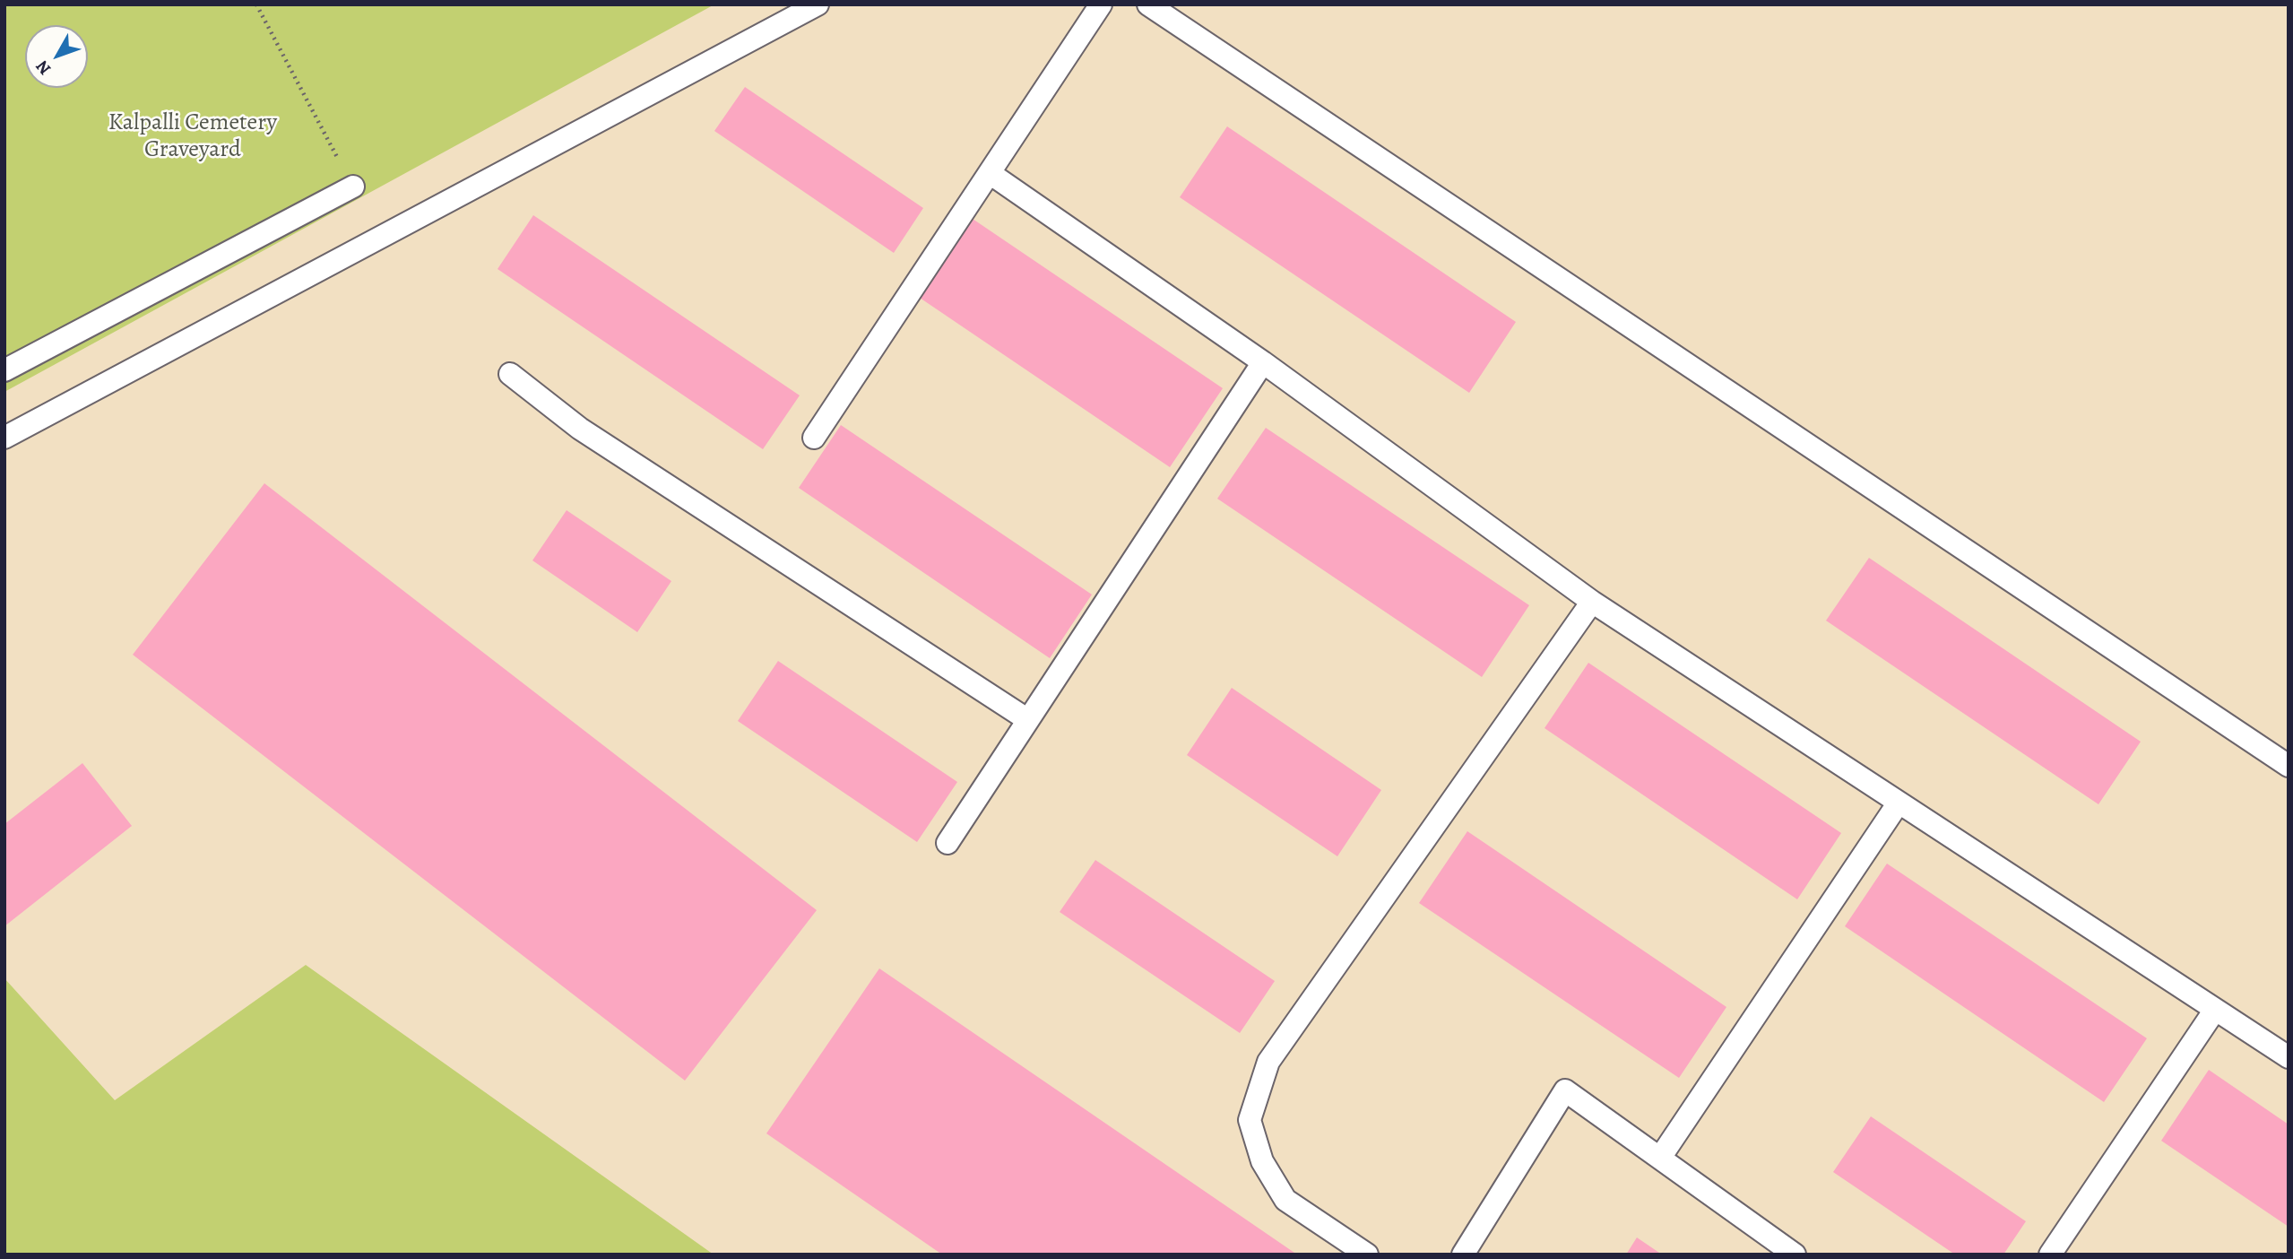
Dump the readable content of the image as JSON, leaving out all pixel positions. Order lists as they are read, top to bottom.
{
  "parks": ["Kalpalli Cemetery Graveyard"],
  "north": "bottom left"
}
